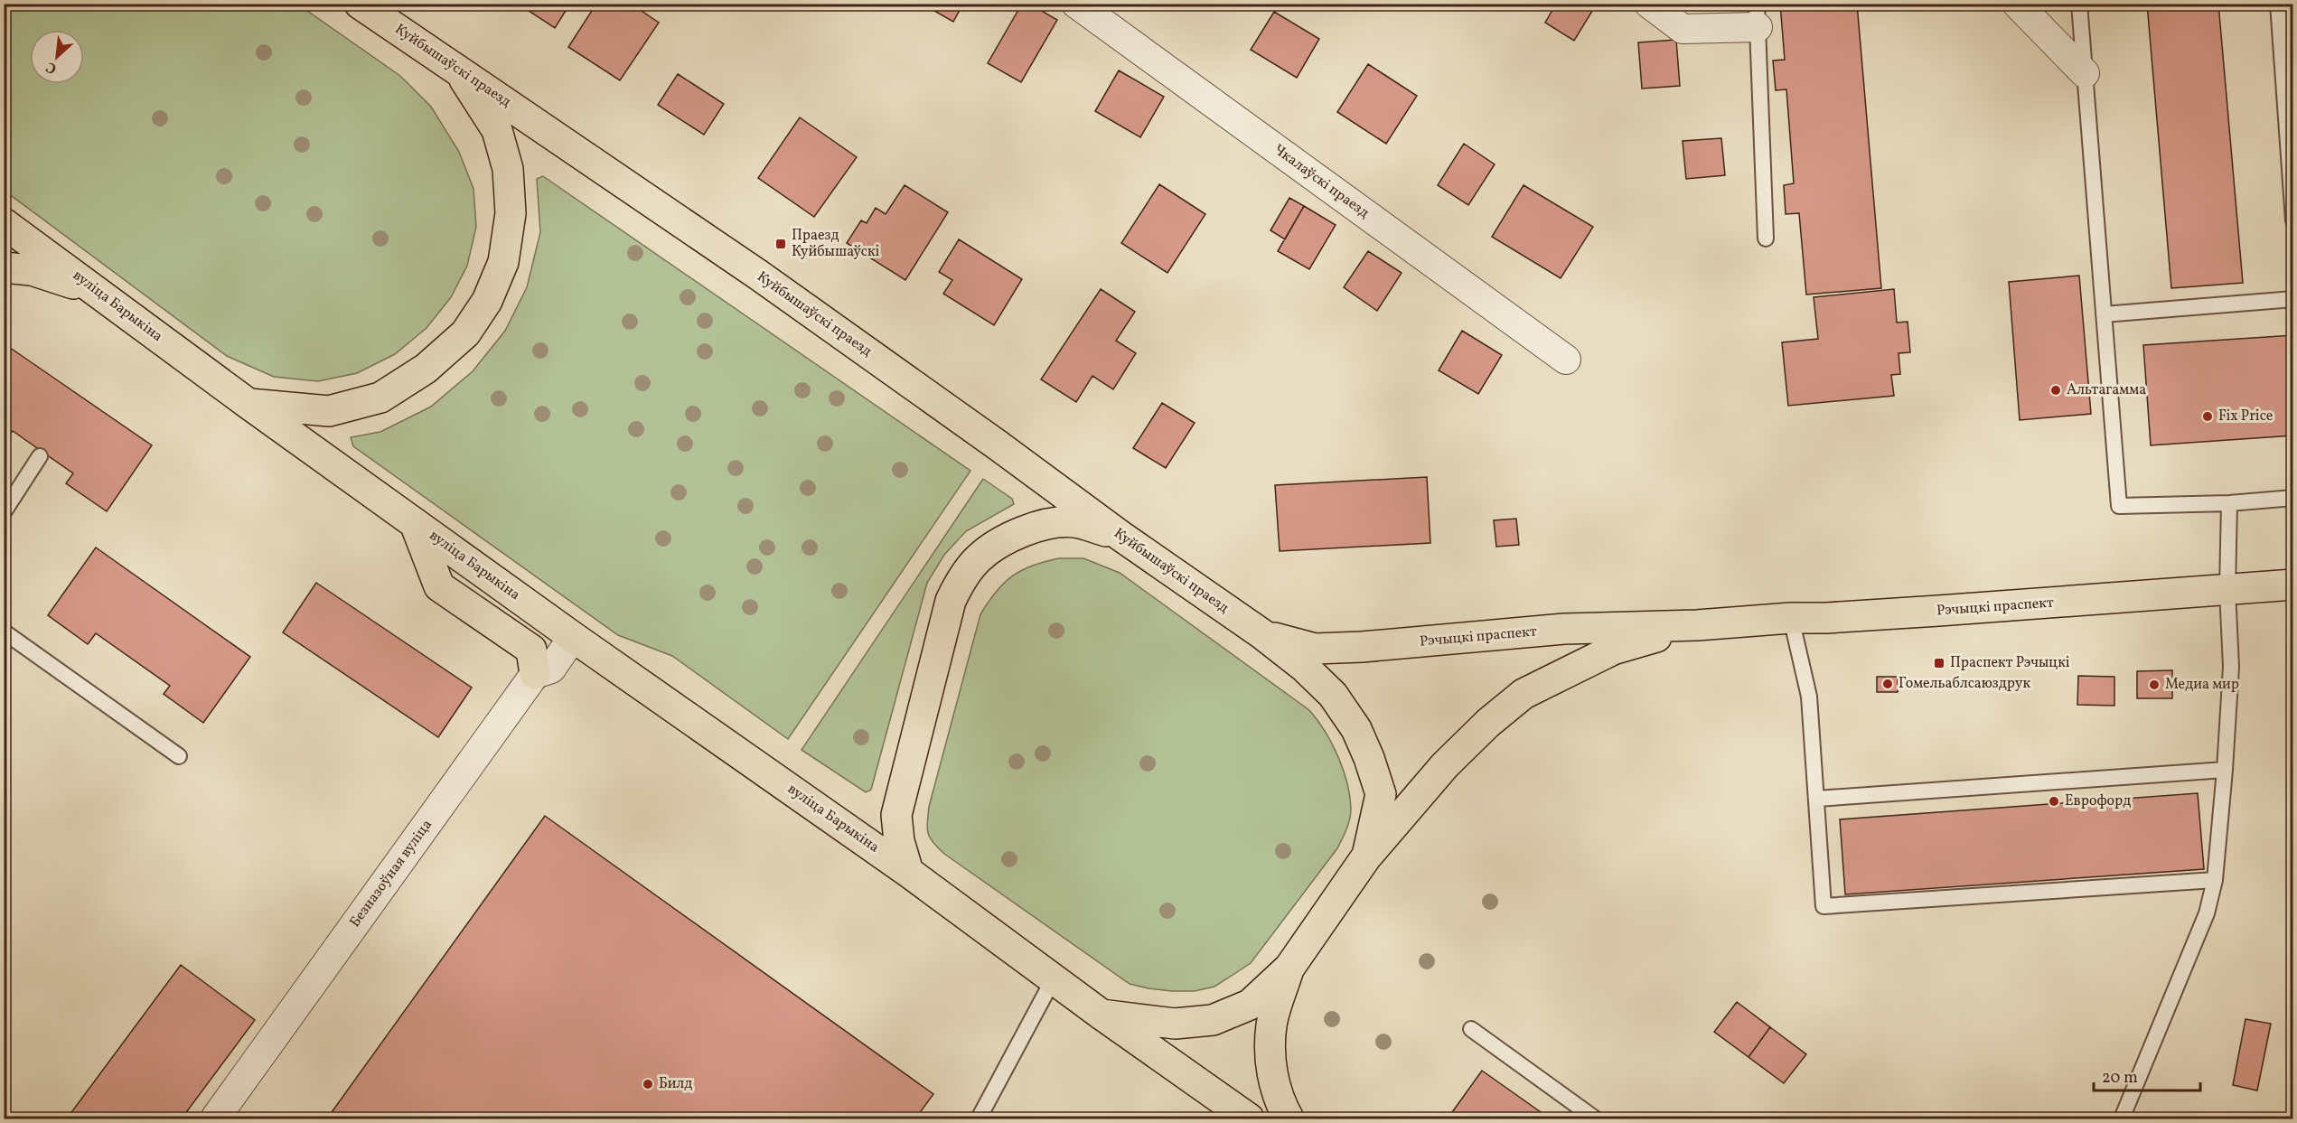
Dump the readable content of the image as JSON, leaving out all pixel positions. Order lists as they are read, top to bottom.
{
  "streets": {
    "main road": ["Куйбышаўскі праезд", "вуліца Барыкіна", "Рэчыцкі праспект"],
    "street": ["Чкалаўскі праезд", "Безназоўная вуліца"]
  },
  "crossings": [
    ["Куйбышаўскі праезд", "Рэчыцкі праспект"],
    ["вуліца Барыкіна", "Безназоўная вуліца"]
  ],
  "places": {
    "transit": ["Праезд Куйбышаўскі", "Праспект Рэчыцкі"],
    "other": [
      "Альтагамма",
      "Fix Price",
      "Гомельаблсаюздрук",
      "Медиа мир",
      "Еврофорд",
      "Билд"
    ]
  },
  "scale_bar": "20 m",
  "north": "bottom left"
}
